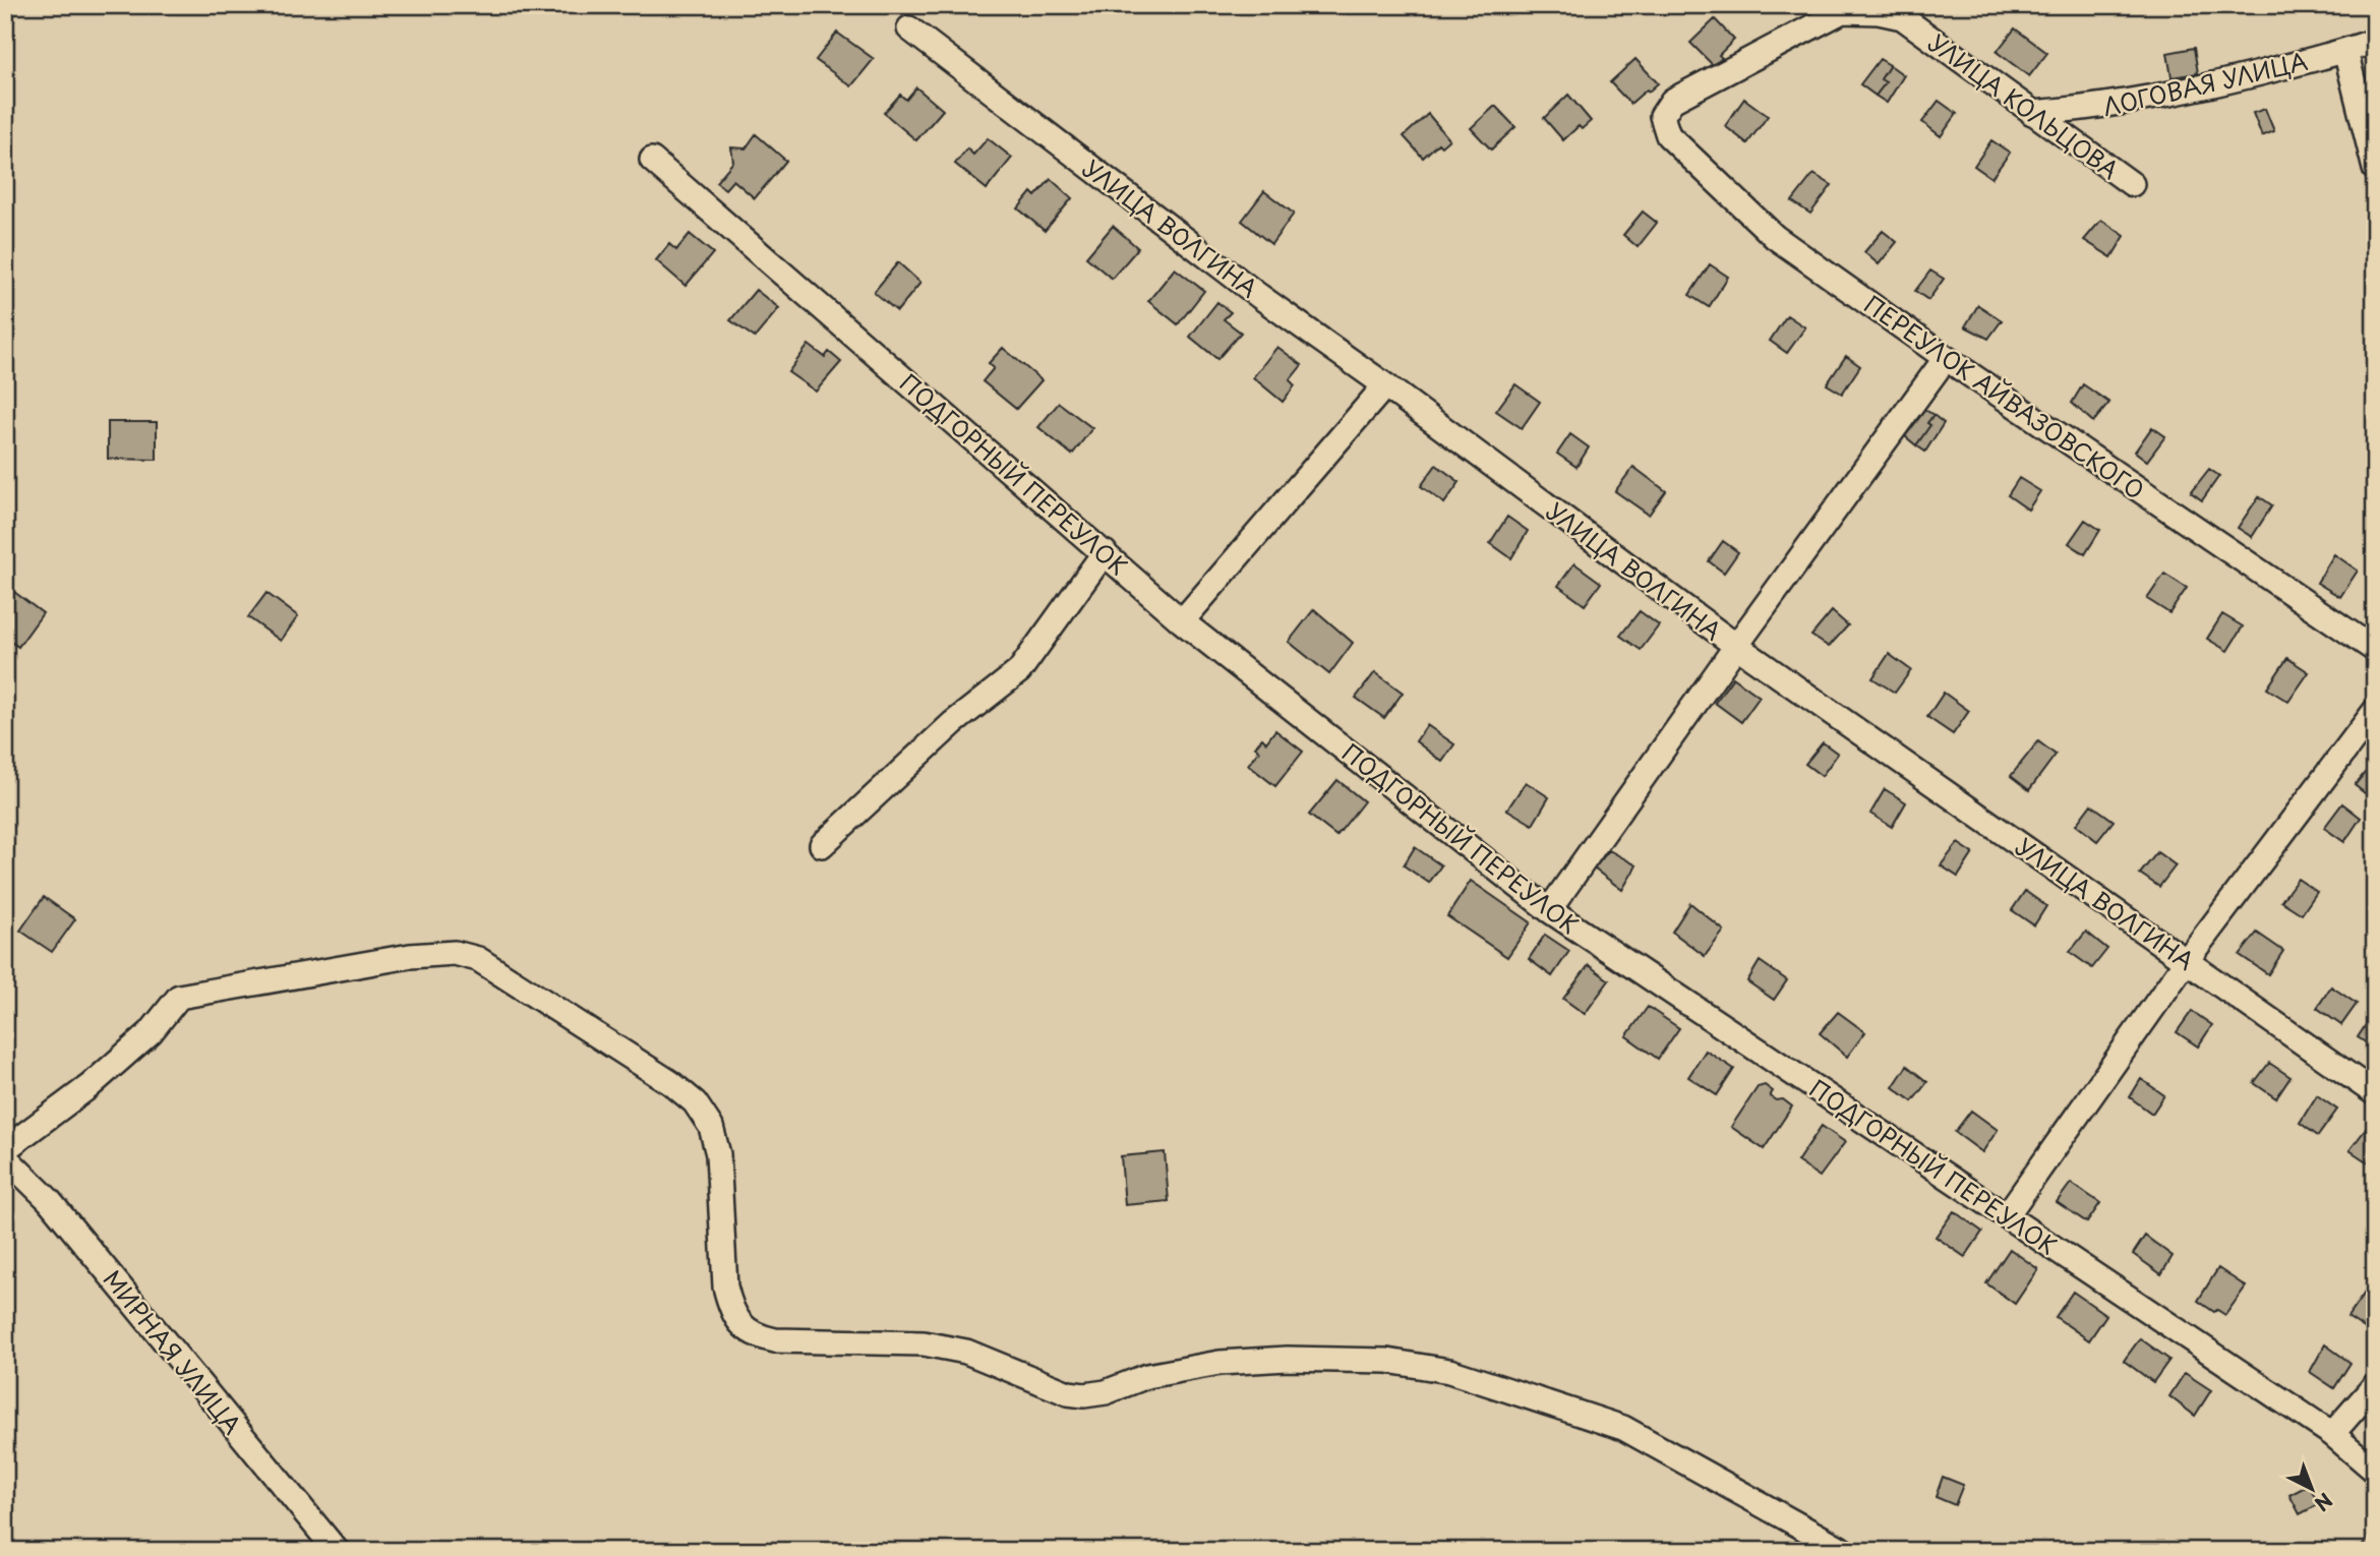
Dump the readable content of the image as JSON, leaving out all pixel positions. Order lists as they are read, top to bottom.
{
  "streets": {
    "street": [
      "ЛОГОВАЯ УЛИЦА",
      "УЛИЦА КОЛЬЦОВА",
      "УЛИЦА ВОЛГИНА",
      "ПЕРЕУЛОК АЙВАЗОВСКОГО",
      "ПОДГОРНЫЙ ПЕРЕУЛОК",
      "МИРНАЯ УЛИЦА"
    ]
  },
  "crossings": [
    ["ЛОГОВАЯ УЛИЦА", "УЛИЦА КОЛЬЦОВА"],
    ["УЛИЦА КОЛЬЦОВА", "ПЕРЕУЛОК АЙВАЗОВСКОГО"]
  ],
  "north": "bottom right"
}
